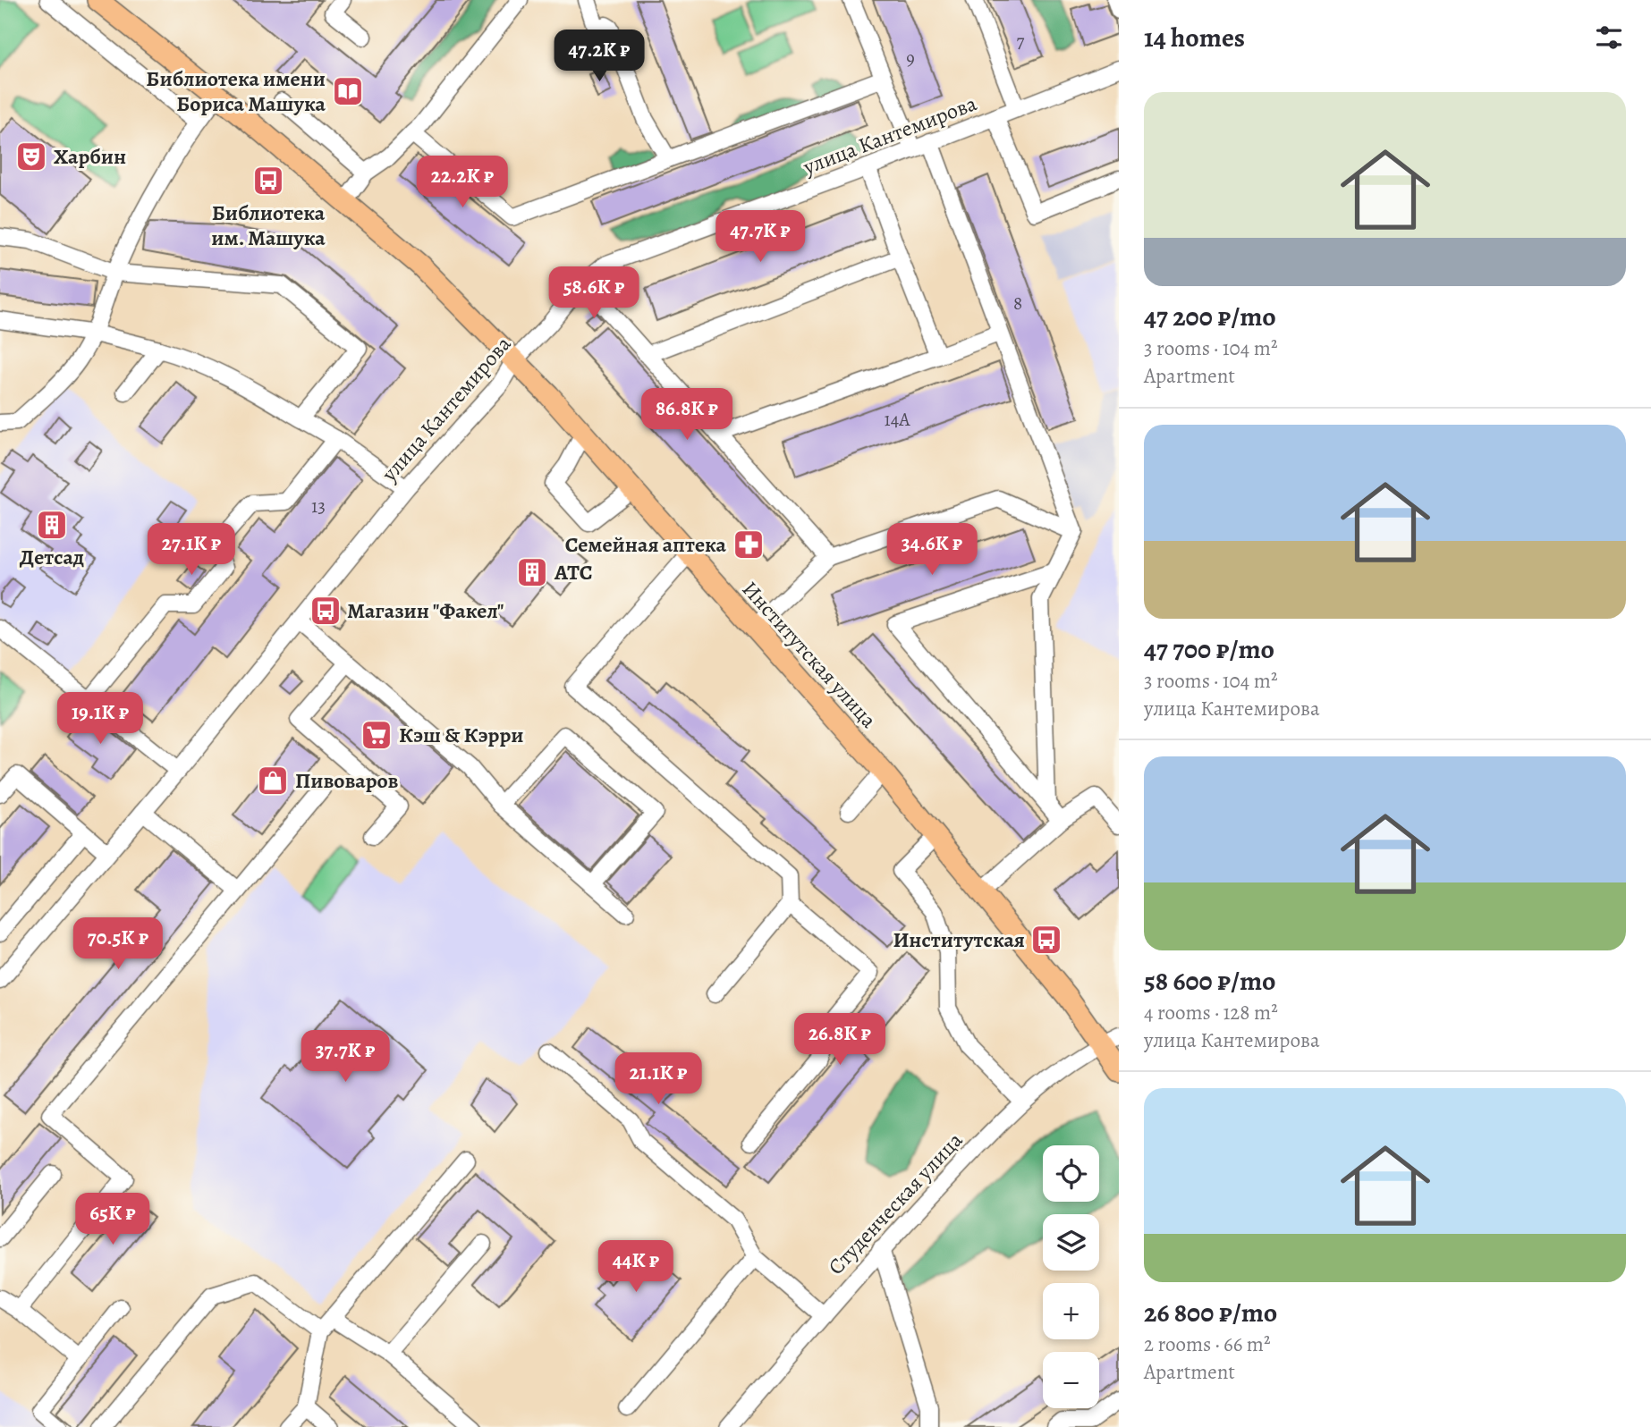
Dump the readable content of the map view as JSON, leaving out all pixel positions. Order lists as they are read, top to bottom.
{
  "streets": {
    "main road": ["Институтская улица"],
    "street": ["улица Кантемирова", "Студенческая улица"]
  },
  "crossings": [
    ["улица Кантемирова", "Институтская улица"],
    ["Институтская улица", "Студенческая улица"]
  ],
  "places": {
    "library": ["Библиотека имени Бориса Машука"],
    "theatre": ["Харбин"],
    "bus stop": ["Библиотека им. Машука", "Магазин \"Факел\"", "Институтская"],
    "building": ["Детсад", "АТС"],
    "pharmacy": ["Семейная аптека"],
    "supermarket": ["Кэш & Кэрри"],
    "shop": ["Пивоваров"]
  },
  "house_numbers": [
    "7",
    "9",
    "8",
    "14А",
    "13"
  ],
  "page": {
    "heading": "14 homes",
    "price": [
      "47.2K ₽",
      "22.2K ₽",
      "47.7K ₽",
      "58.6K ₽",
      "86.8K ₽",
      "27.1K ₽",
      "34.6K ₽",
      "19.1K ₽",
      "70.5K ₽",
      "26.8K ₽",
      "37.7K ₽",
      "21.1K ₽",
      "65K ₽",
      "44K ₽"
    ],
    "list": [
      {
        "name": "47 200 ₽/mo",
        "note": "3 rooms · 104 m² · Apartment"
      },
      {
        "name": "47 700 ₽/mo",
        "note": "3 rooms · 104 m² · улица Кантемирова"
      },
      {
        "name": "58 600 ₽/mo",
        "note": "4 rooms · 128 m² · улица Кантемирова"
      },
      {
        "name": "26 800 ₽/mo",
        "note": "2 rooms · 66 m² · Apartment"
      }
    ],
    "map_buttons": ["+", "−"]
  }
}
